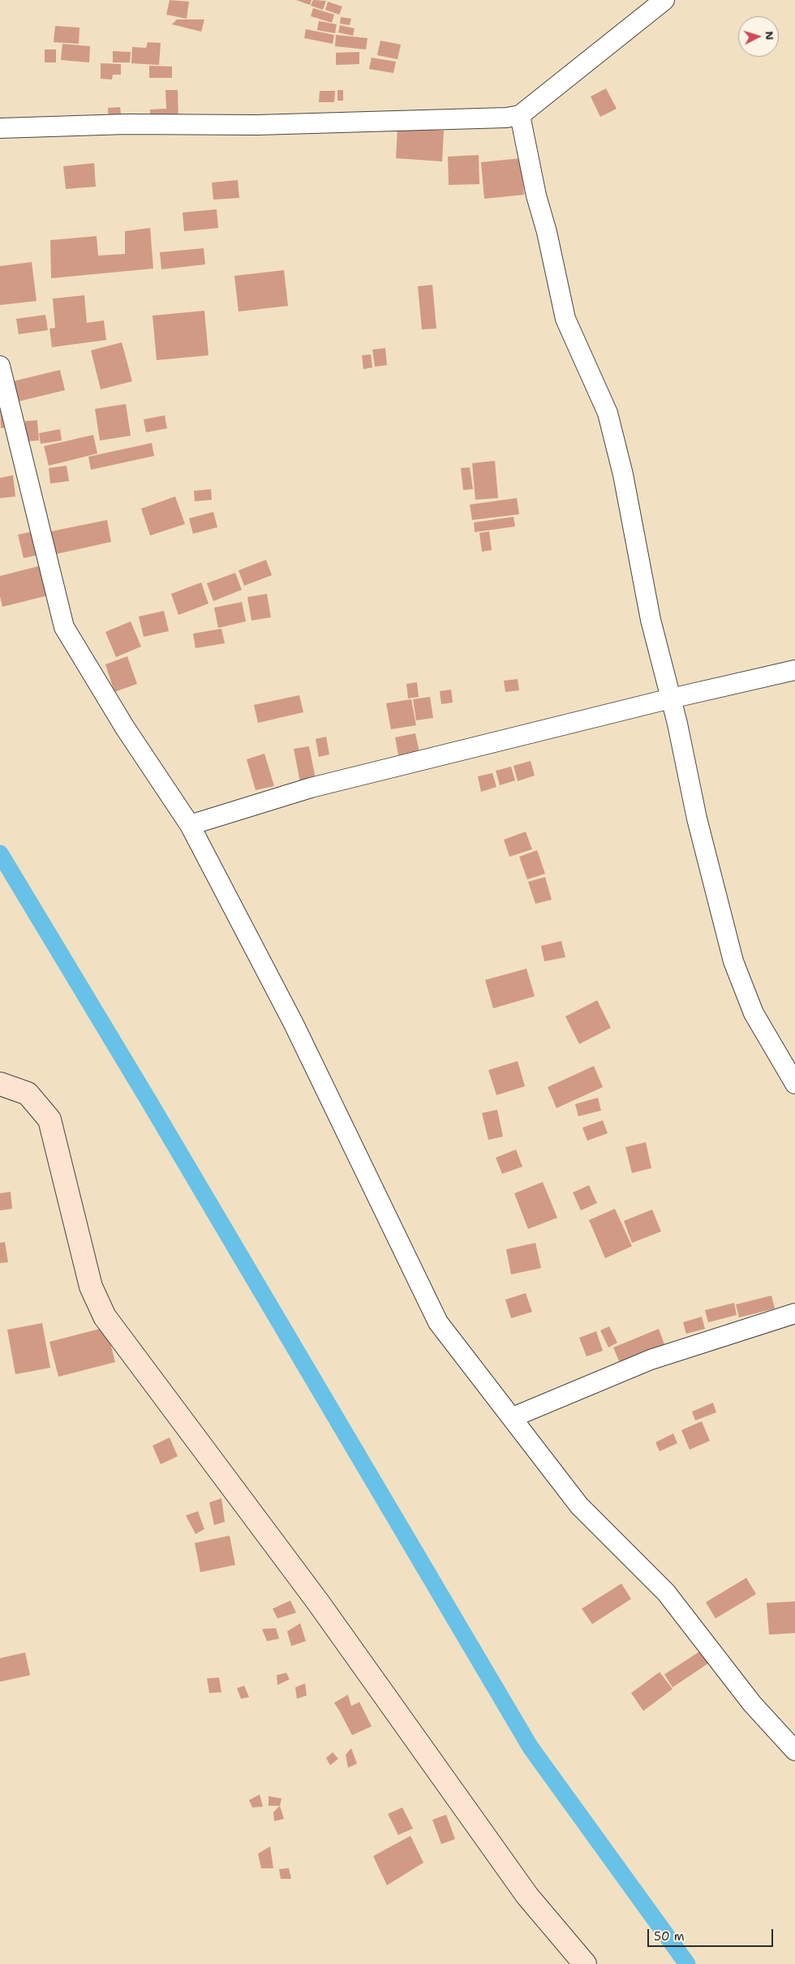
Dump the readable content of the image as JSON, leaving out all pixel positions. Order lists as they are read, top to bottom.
{
  "scale_bar": "50 m",
  "north": "right"
}
